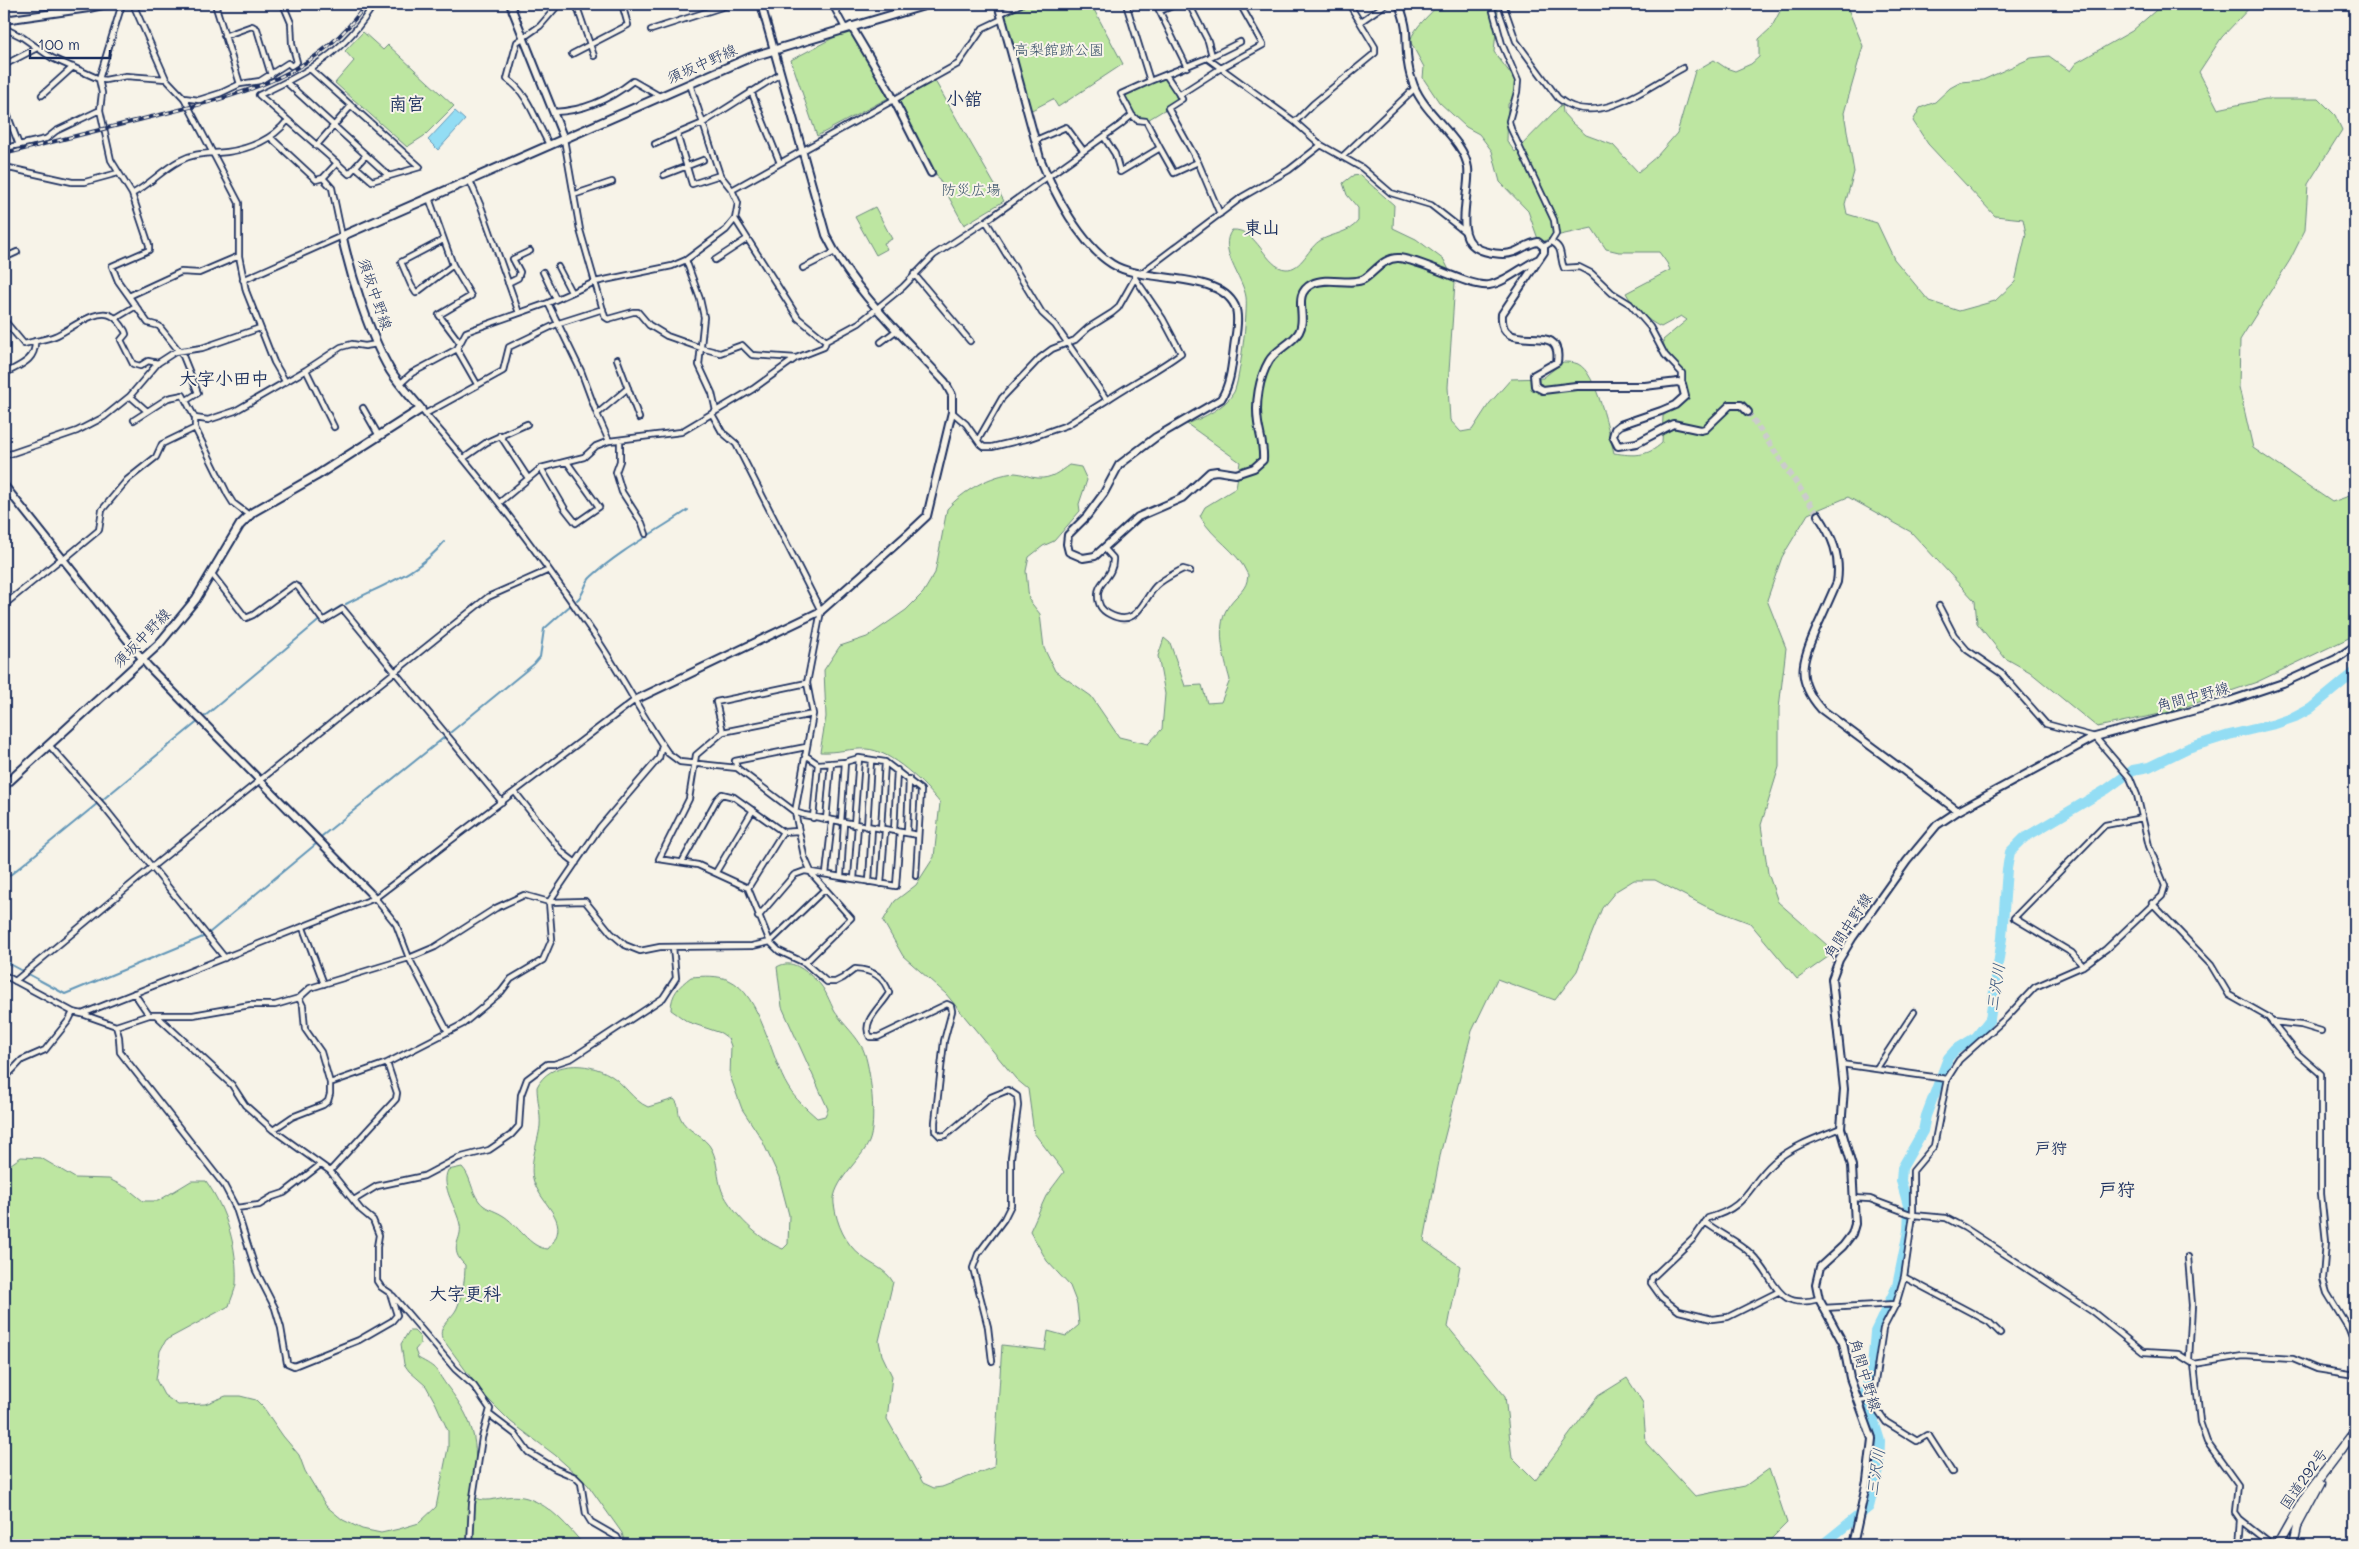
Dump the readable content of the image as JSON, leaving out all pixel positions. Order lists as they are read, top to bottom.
{
  "streets": {
    "highway": ["国道292号"],
    "main road": ["須坂中野線"],
    "street": ["角間中野線"]
  },
  "districts": [
    "小舘",
    "南宮",
    "東山",
    "大字小田中",
    "戸狩",
    "戸狩",
    "大字更科"
  ],
  "water": ["三沢川"],
  "parks": ["高梨館跡公園", "防災広場"],
  "scale_bar": "100 m"
}
